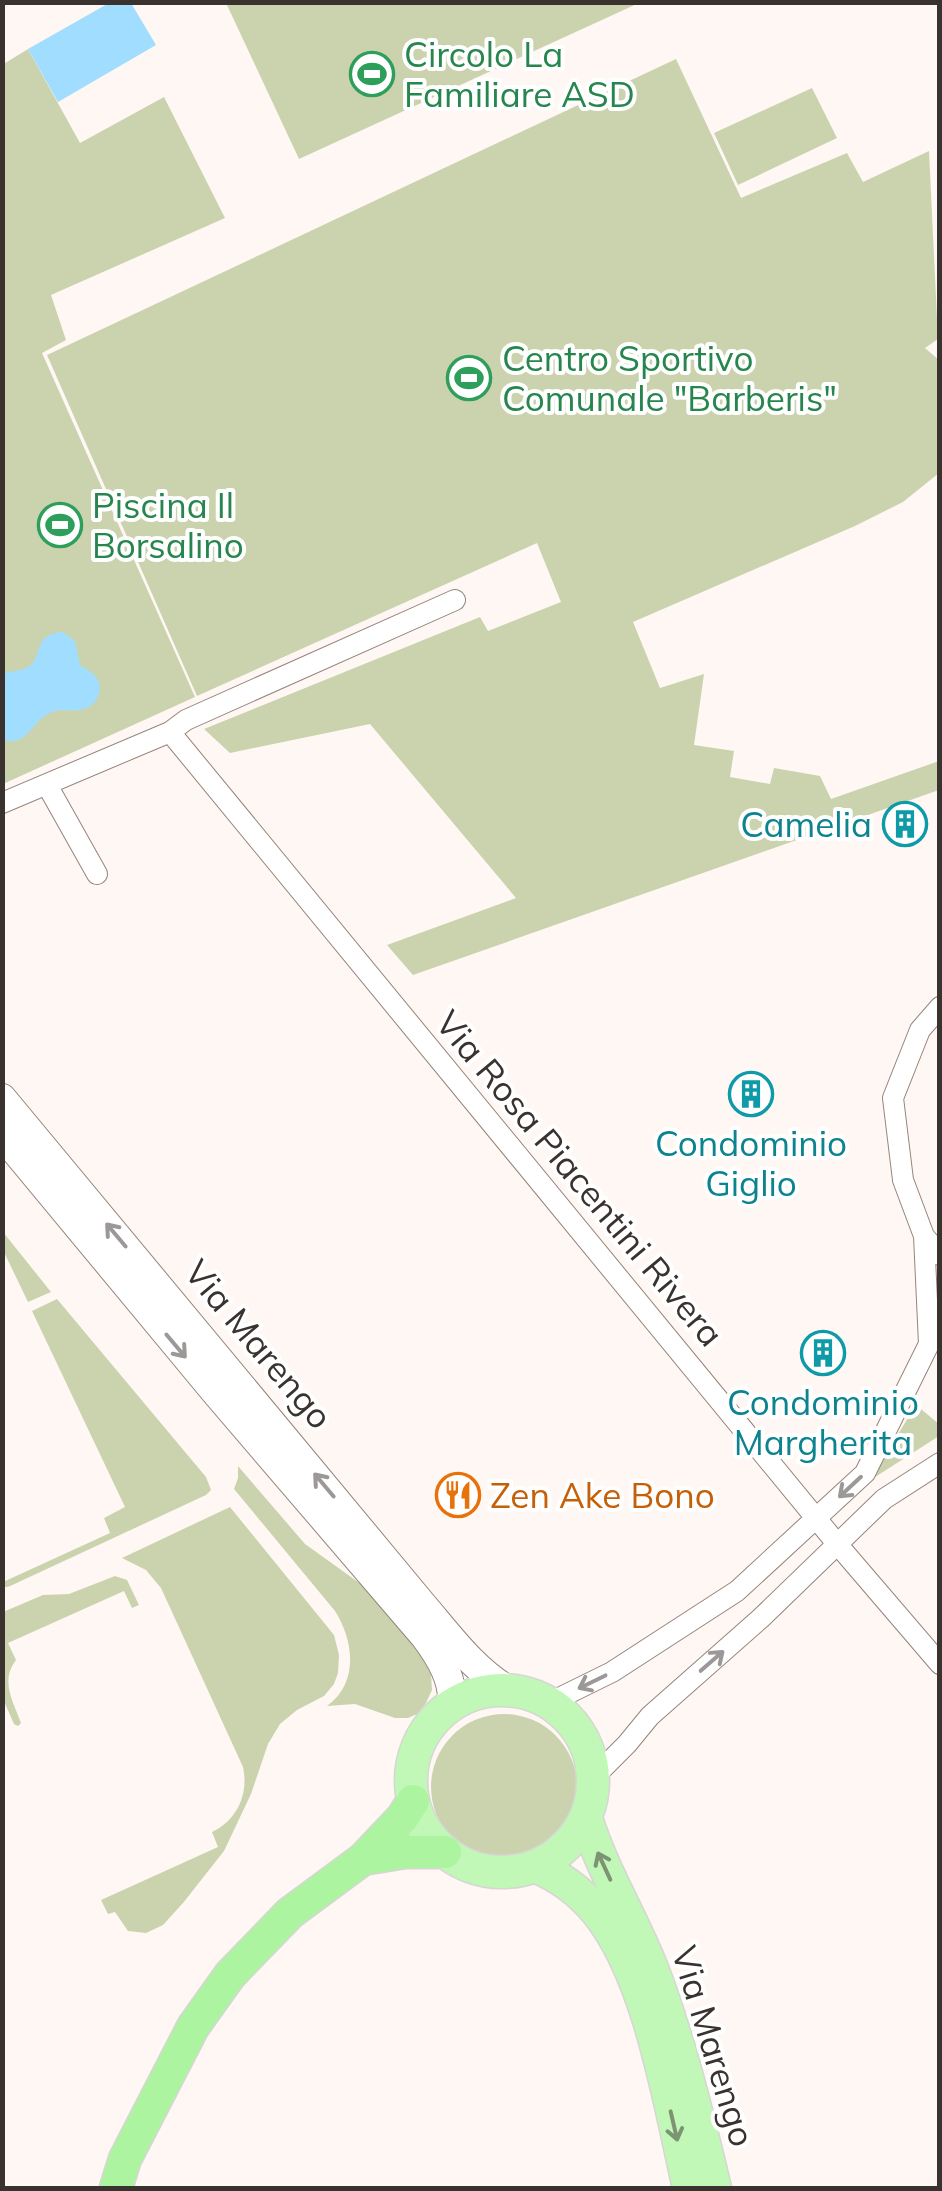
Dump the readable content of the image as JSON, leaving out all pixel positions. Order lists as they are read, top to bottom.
{
  "streets": {
    "main road": ["Via Marengo"],
    "street": ["Via Rosa Piacentini Rivera"]
  },
  "places": {
    "sports": ["Circolo La Familiare ASD", "Centro Sportivo Comunale \"Barberis\"", "Piscina Il Borsalino"],
    "building": ["Camelia", "Condominio Giglio", "Condominio Margherita"],
    "restaurant": ["Zen Ake Bono"]
  }
}
